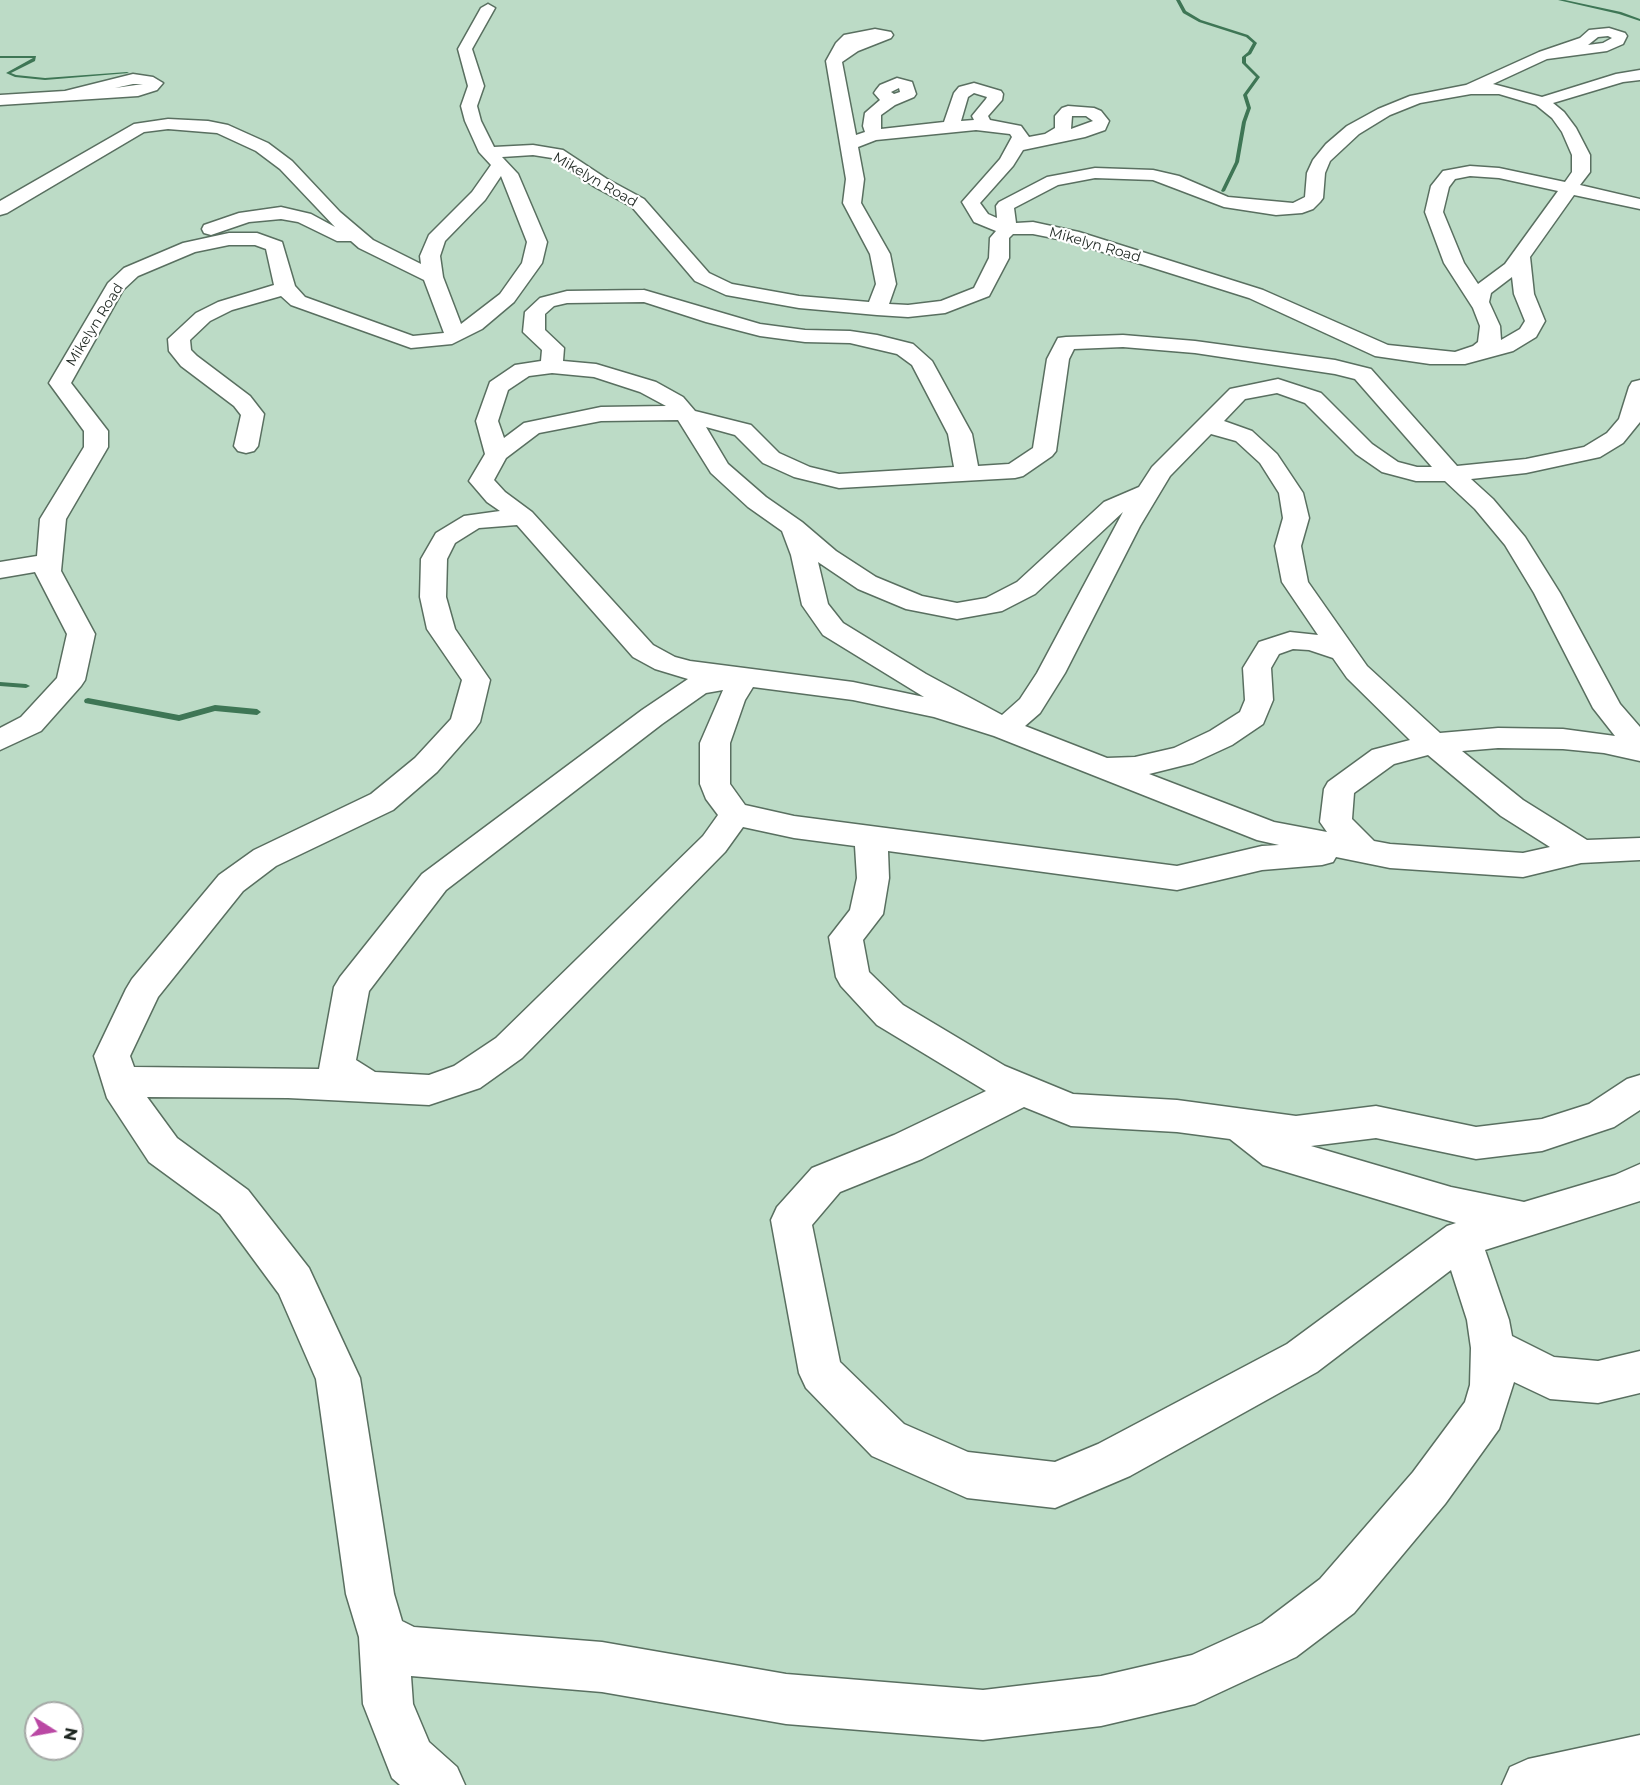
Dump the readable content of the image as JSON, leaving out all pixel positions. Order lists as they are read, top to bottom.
{
  "streets": {
    "street": ["Mikelyn Road"]
  },
  "north": "right"
}
